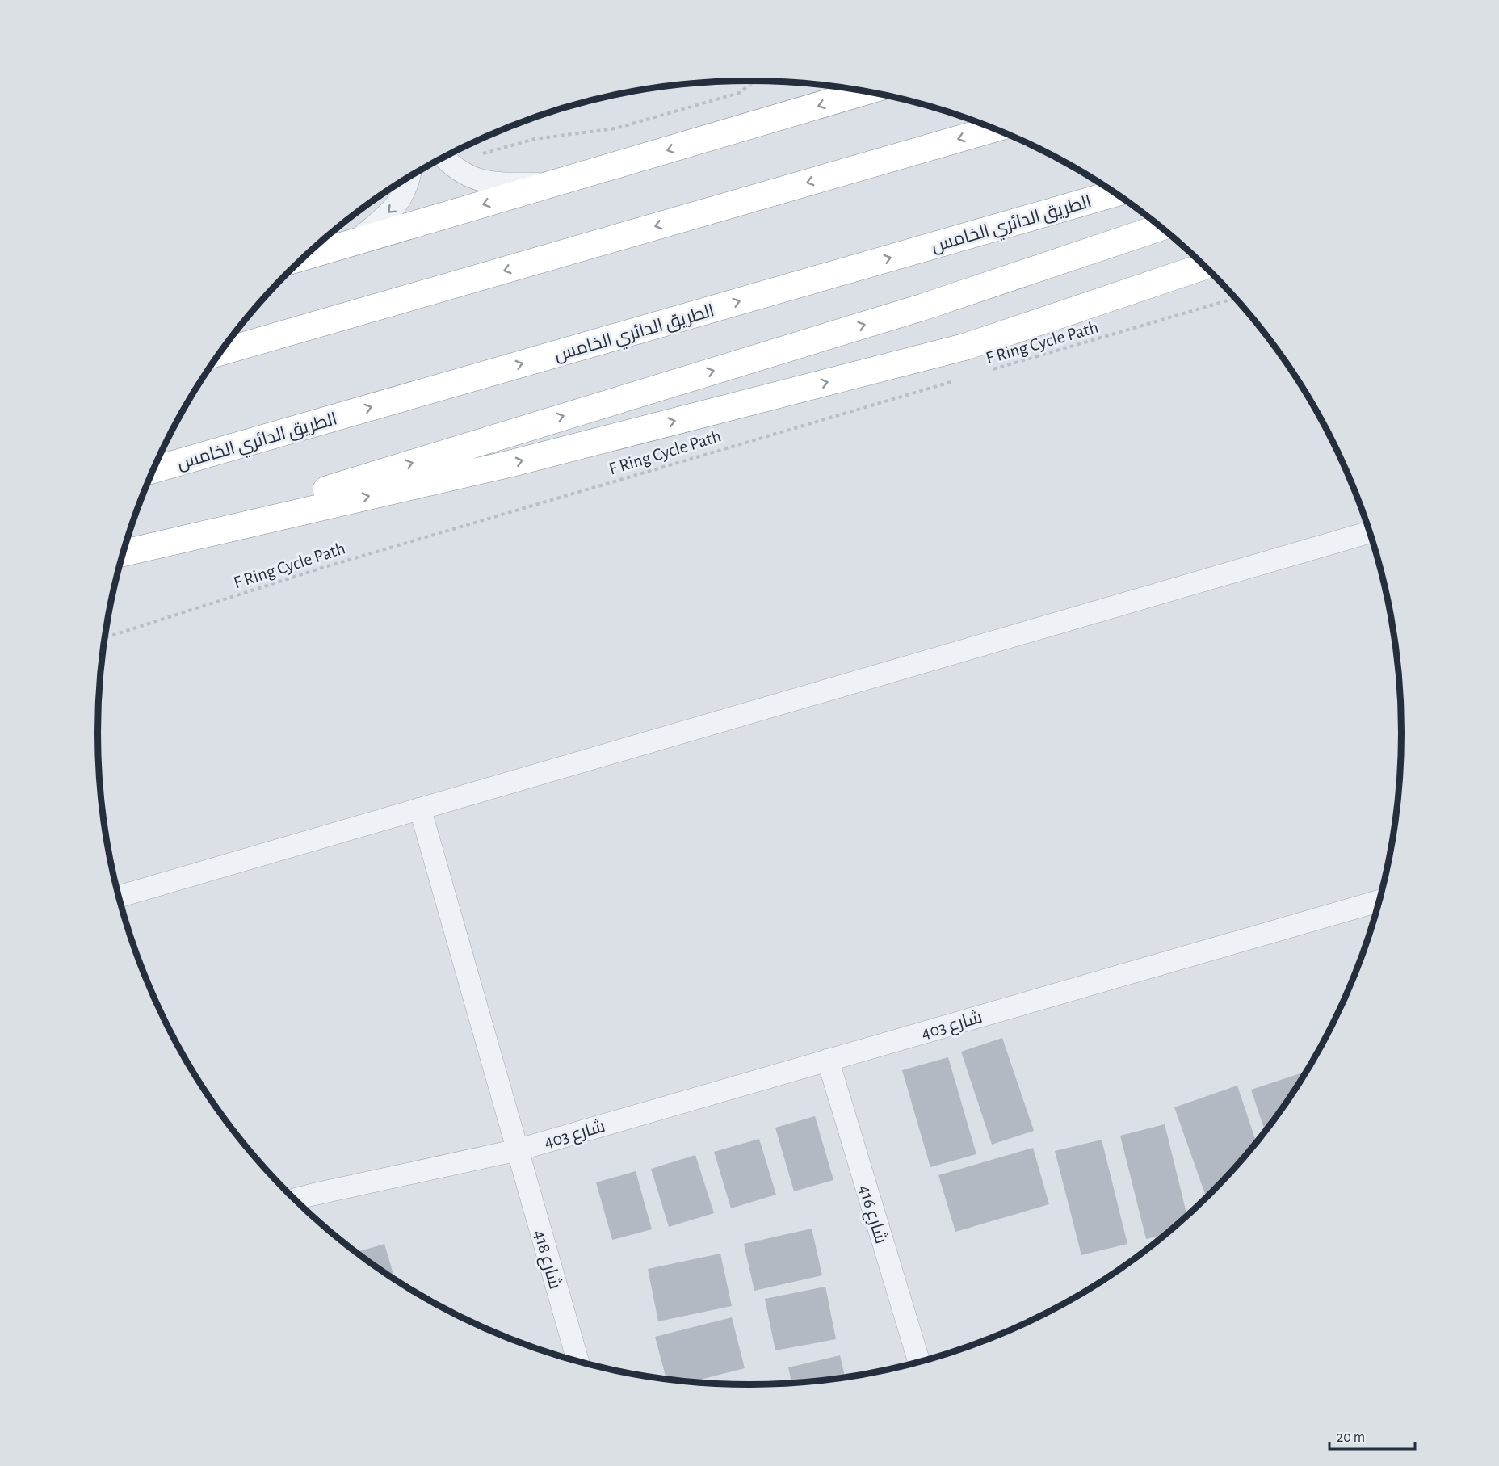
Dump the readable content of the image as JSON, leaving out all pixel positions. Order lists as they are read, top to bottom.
{
  "streets": {
    "highway": ["الطريق الدائري الخامس"],
    "street": ["شارع 403", "شارع 416", "شارع 418"],
    "path": ["F Ring Cycle Path"]
  },
  "crossings": [
    ["شارع 403", "شارع 416"],
    ["شارع 403", "شارع 418"]
  ],
  "scale_bar": "20 m"
}
